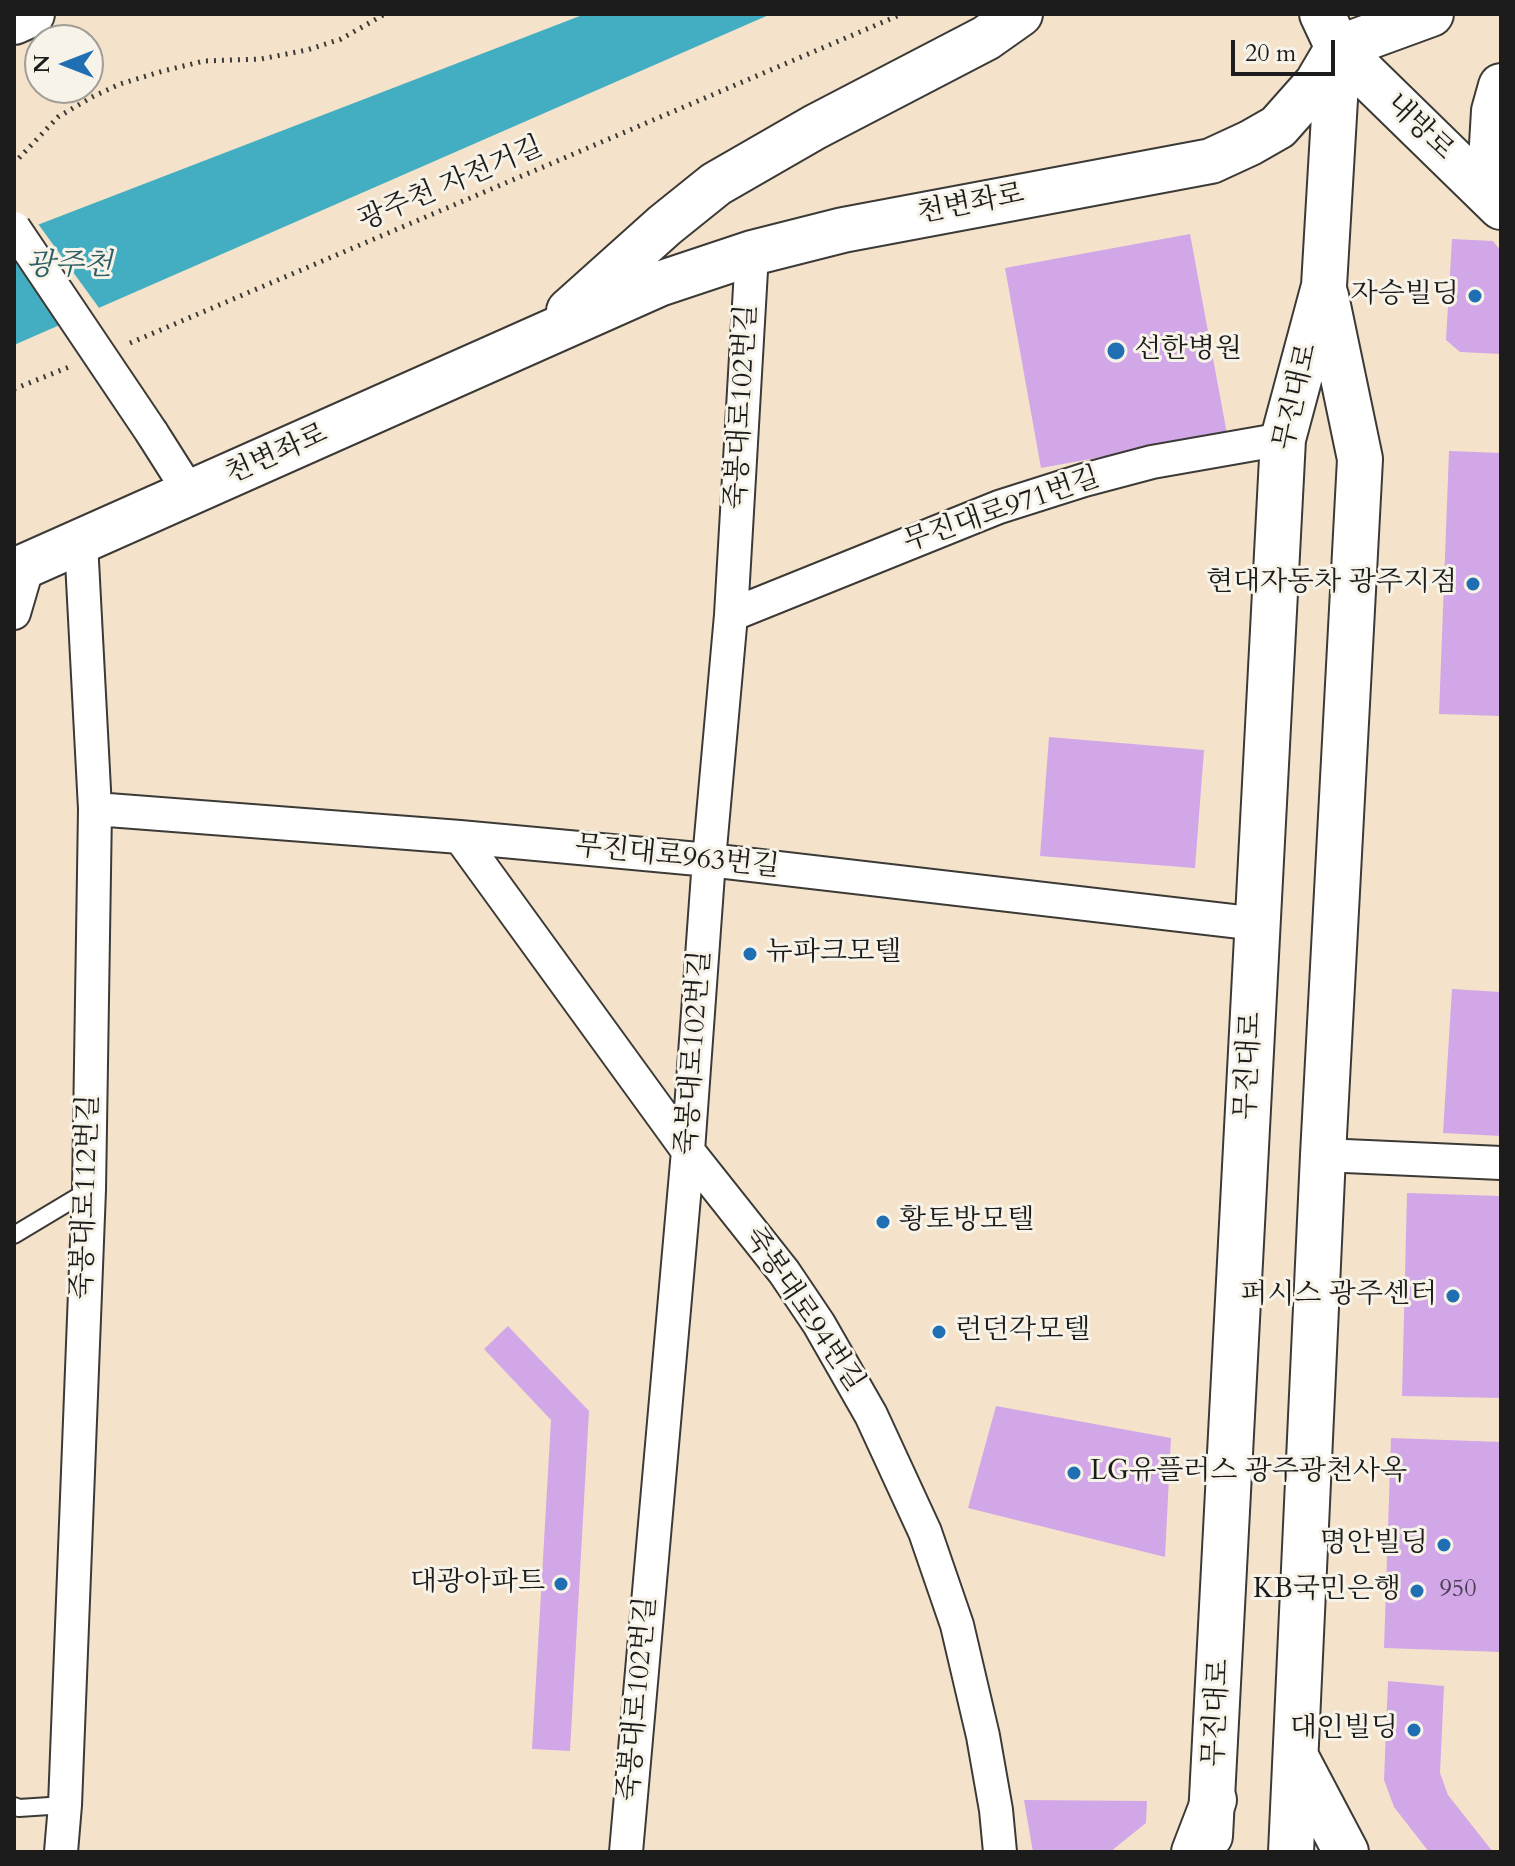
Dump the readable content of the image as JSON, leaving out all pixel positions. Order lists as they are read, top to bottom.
{
  "streets": {
    "main road": ["내방로", "천변좌로", "무진대로"],
    "street": [
      "죽봉대로102번길",
      "무진대로971번길",
      "무진대로963번길",
      "죽봉대로112번길",
      "죽봉대로94번길"
    ],
    "path": ["광주천 자전거길"]
  },
  "crossings": [
    ["내방로", "천변좌로"],
    ["내방로", "무진대로"],
    ["천변좌로", "무진대로"],
    ["천변좌로", "죽봉대로102번길"],
    ["천변좌로", "죽봉대로112번길"],
    ["무진대로", "무진대로971번길"],
    ["무진대로", "무진대로963번길"],
    ["죽봉대로102번길", "무진대로971번길"],
    ["죽봉대로102번길", "무진대로963번길"],
    ["죽봉대로102번길", "죽봉대로94번길"],
    ["무진대로963번길", "죽봉대로112번길"],
    ["무진대로963번길", "죽봉대로94번길"]
  ],
  "water": ["광주천"],
  "places": [
    "자승빌딩",
    "선한병원",
    "현대자동차 광주지점",
    "뉴파크모텔",
    "황토방모텔",
    "퍼시스 광주센터",
    "런던각모텔",
    "LG유플러스 광주광천사옥",
    "명안빌딩",
    "대광아파트",
    "KB국민은행",
    "대인빌딩"
  ],
  "house_numbers": ["950"],
  "scale_bar": "20 m",
  "north": "left"
}
